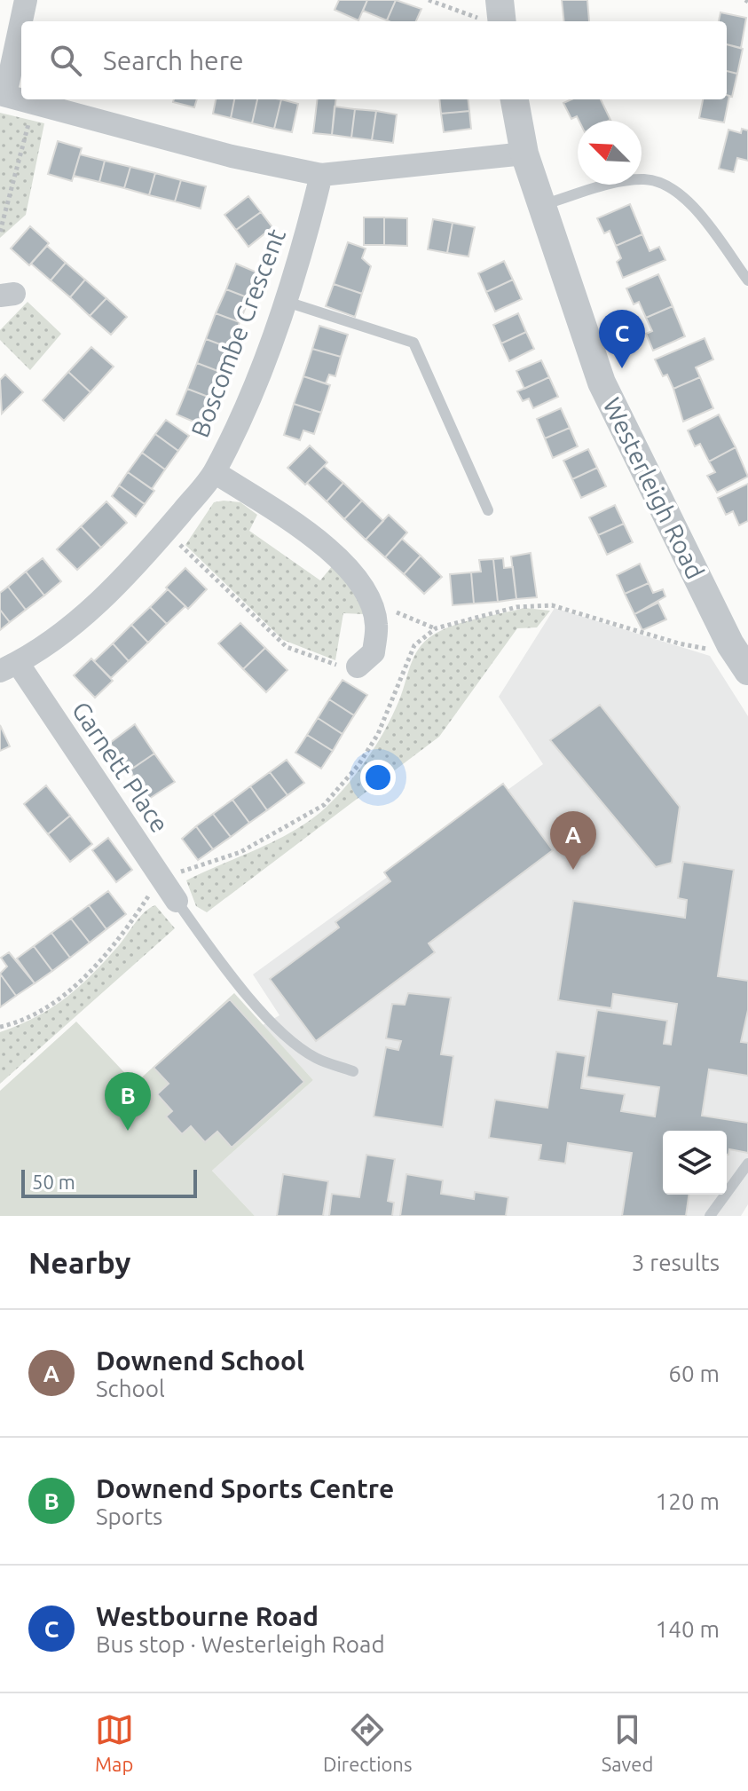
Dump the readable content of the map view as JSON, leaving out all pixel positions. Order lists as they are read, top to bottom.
{
  "streets": {
    "street": ["Boscombe Crescent", "Westerleigh Road", "Garnett Place"]
  },
  "crossings": [
    ["Boscombe Crescent", "Garnett Place"]
  ],
  "scale_bar": "50 m",
  "north": "top left",
  "page": {
    "search": "Search here",
    "pins": ["C", "A", "B"],
    "scale": "50 m",
    "heading": ["Nearby", "3 results"],
    "list": [
      {
        "mark": "A",
        "name": "Downend School",
        "note": "School",
        "value": "60 m"
      },
      {
        "mark": "B",
        "name": "Downend Sports Centre",
        "note": "Sports",
        "value": "120 m"
      },
      {
        "mark": "C",
        "name": "Westbourne Road",
        "note": "Bus stop · Westerleigh Road",
        "value": "140 m"
      }
    ],
    "nav": ["Map", "Directions", "Saved"]
  }
}
